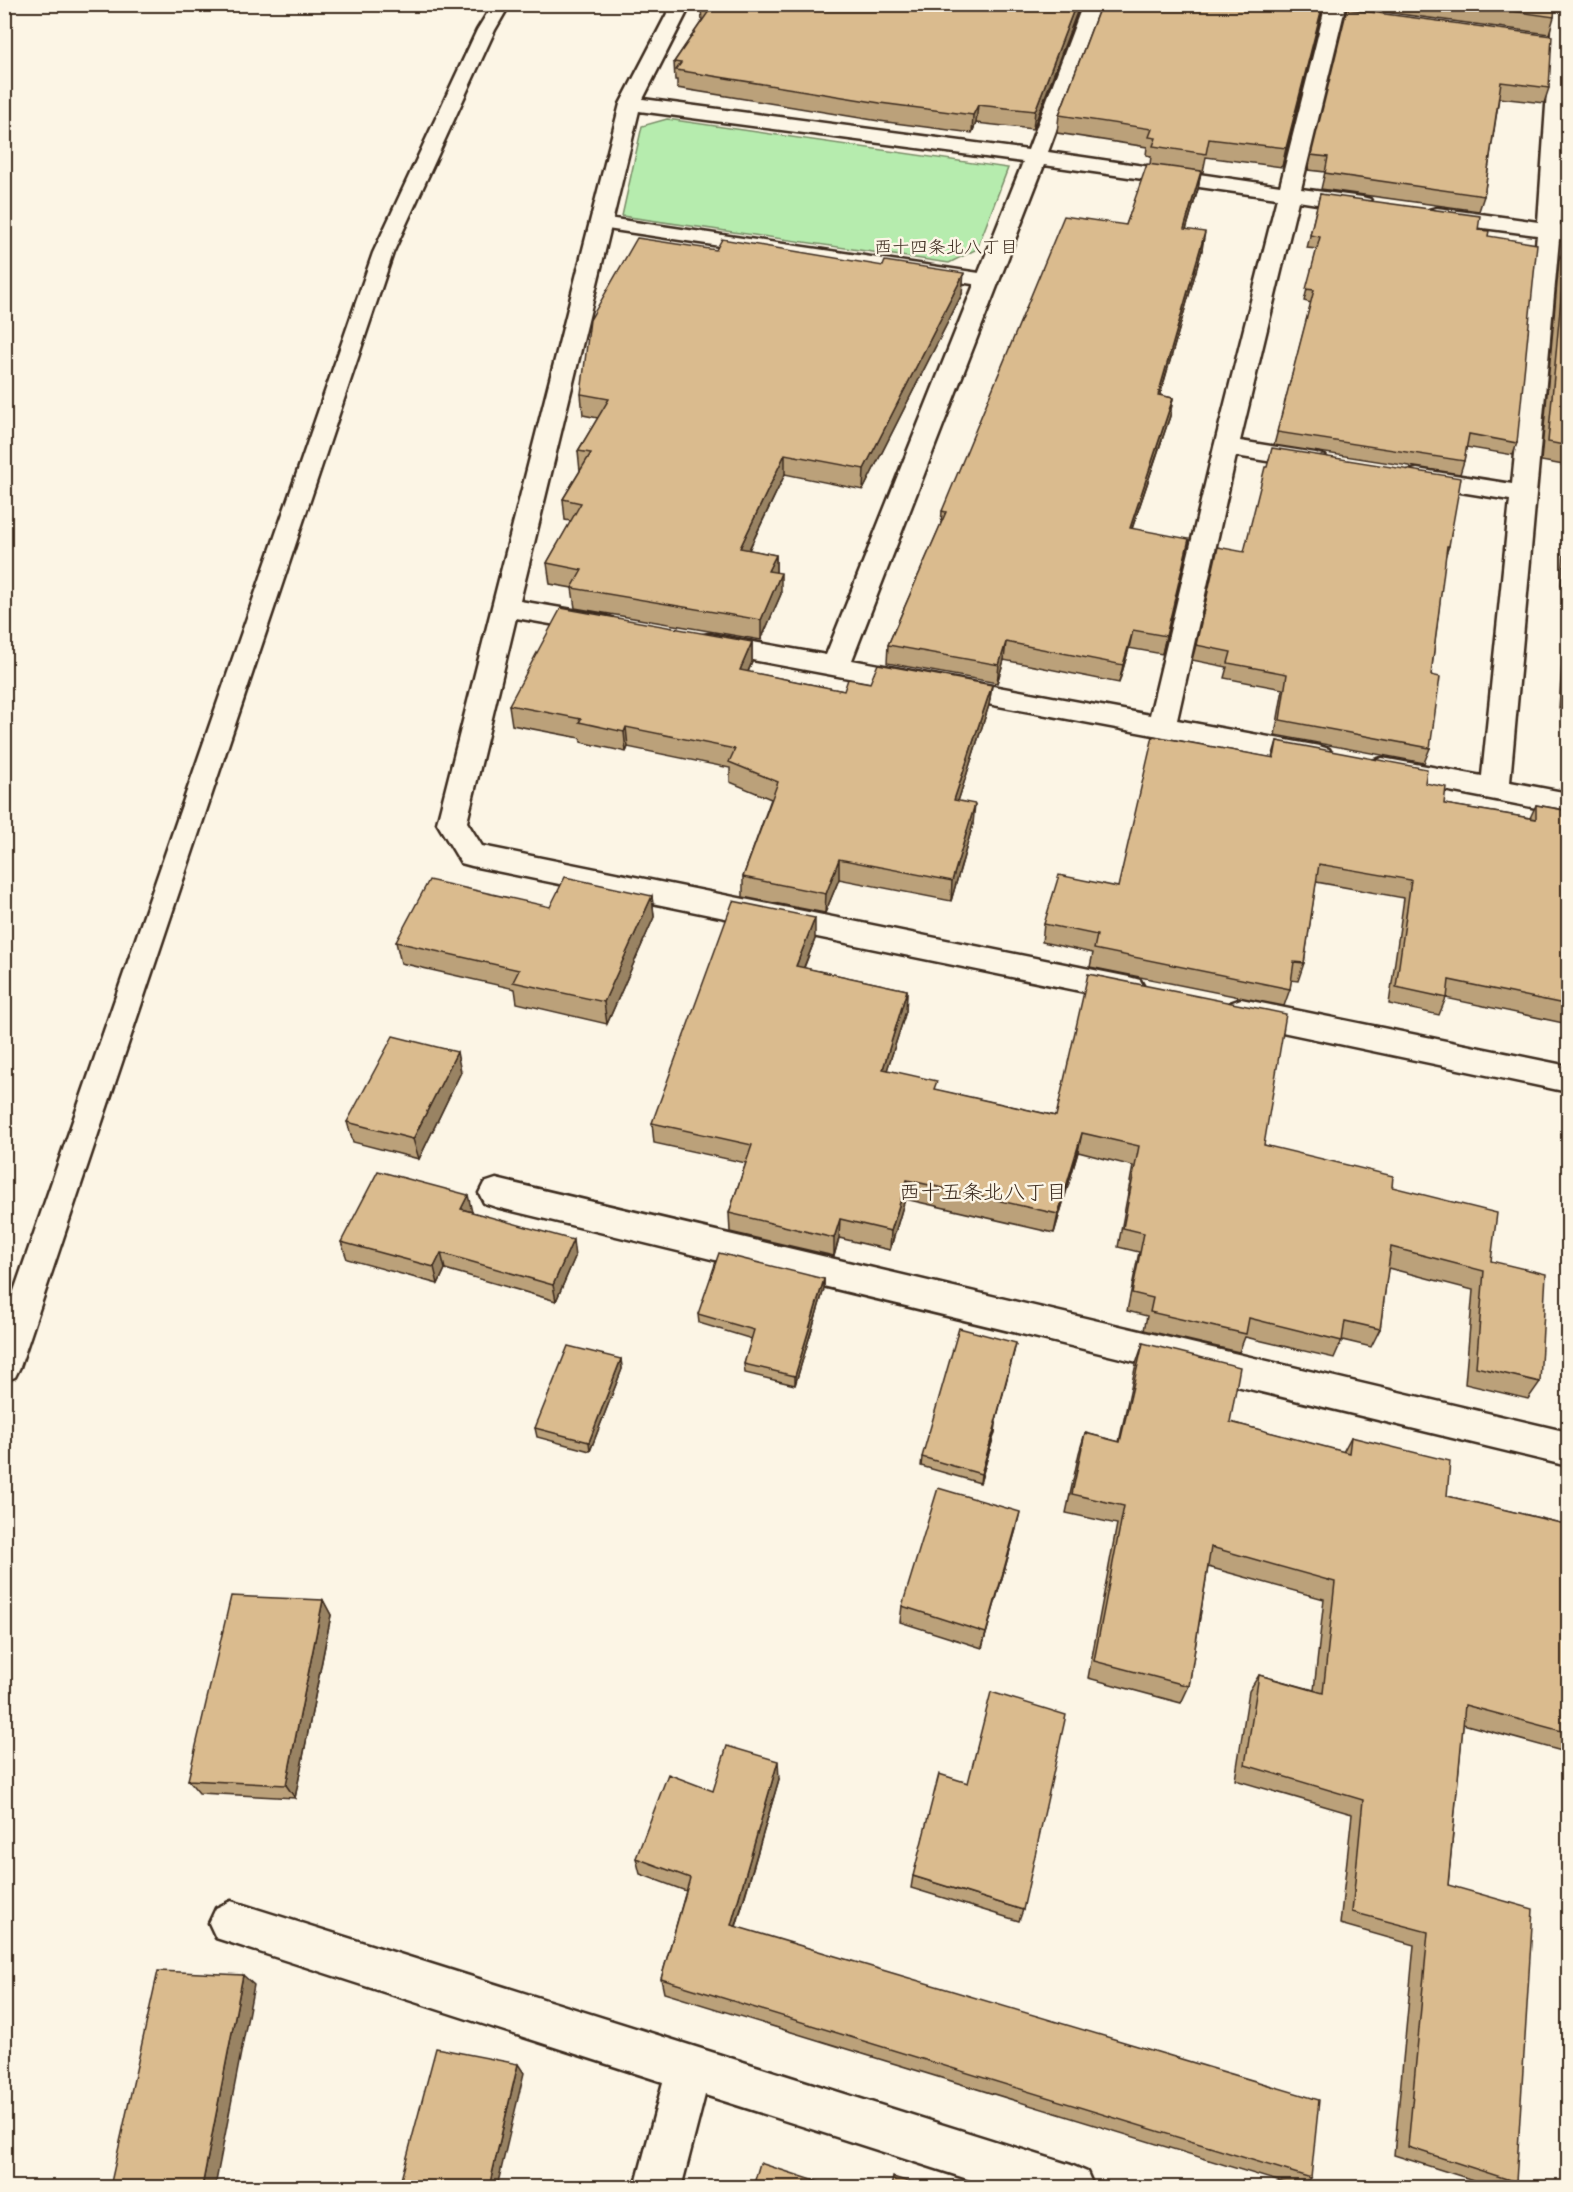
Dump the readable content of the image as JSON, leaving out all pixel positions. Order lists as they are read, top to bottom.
{
  "districts": ["西十四条北八丁目", "西十五条北八丁目"]
}
